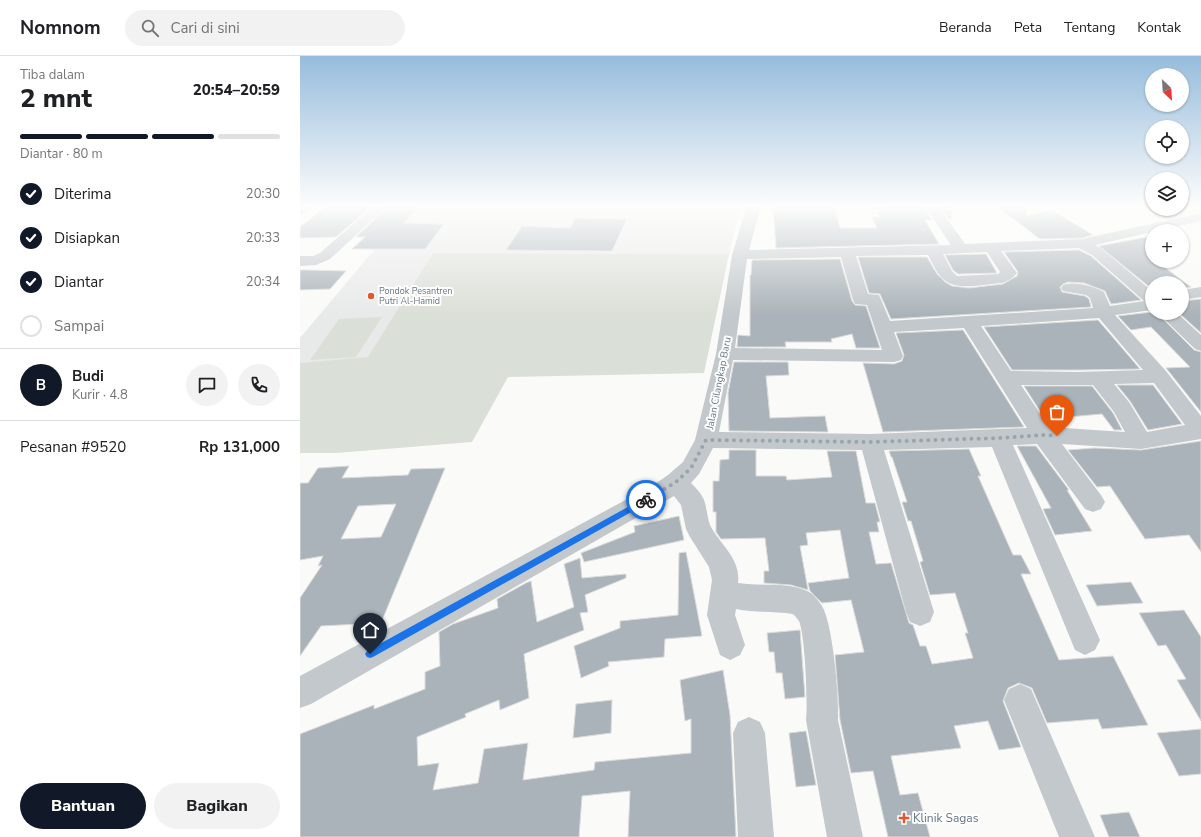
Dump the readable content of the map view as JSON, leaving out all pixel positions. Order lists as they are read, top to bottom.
{
  "streets": {
    "street": ["Jalan Cilangkap Baru"]
  },
  "places": {
    "other": ["Pondok Pesantren Putri Al-Hamid"],
    "health": ["Klinik Sagas"]
  },
  "north": "bottom right",
  "page": {
    "header": "Nomnom",
    "search": "Cari di sini",
    "nav": [
      "Beranda",
      "Peta",
      "Tentang",
      "Kontak"
    ],
    "heading": ["2 mnt", "Tiba dalam", "20:54–20:59"],
    "panel": [
      "Budi",
      "Kurir · 4.8",
      "Pesanan #9520",
      "Rp 131,000"
    ],
    "map_buttons": ["+", "−"],
    "bar": "Diantar · 80 m",
    "list": [
      ["Diterima", "20:30"],
      ["Disiapkan", "20:33"],
      ["Diantar", "20:34"],
      "Sampai"
    ],
    "round": "B",
    "buttons": ["Bantuan", "Bagikan"]
  }
}
